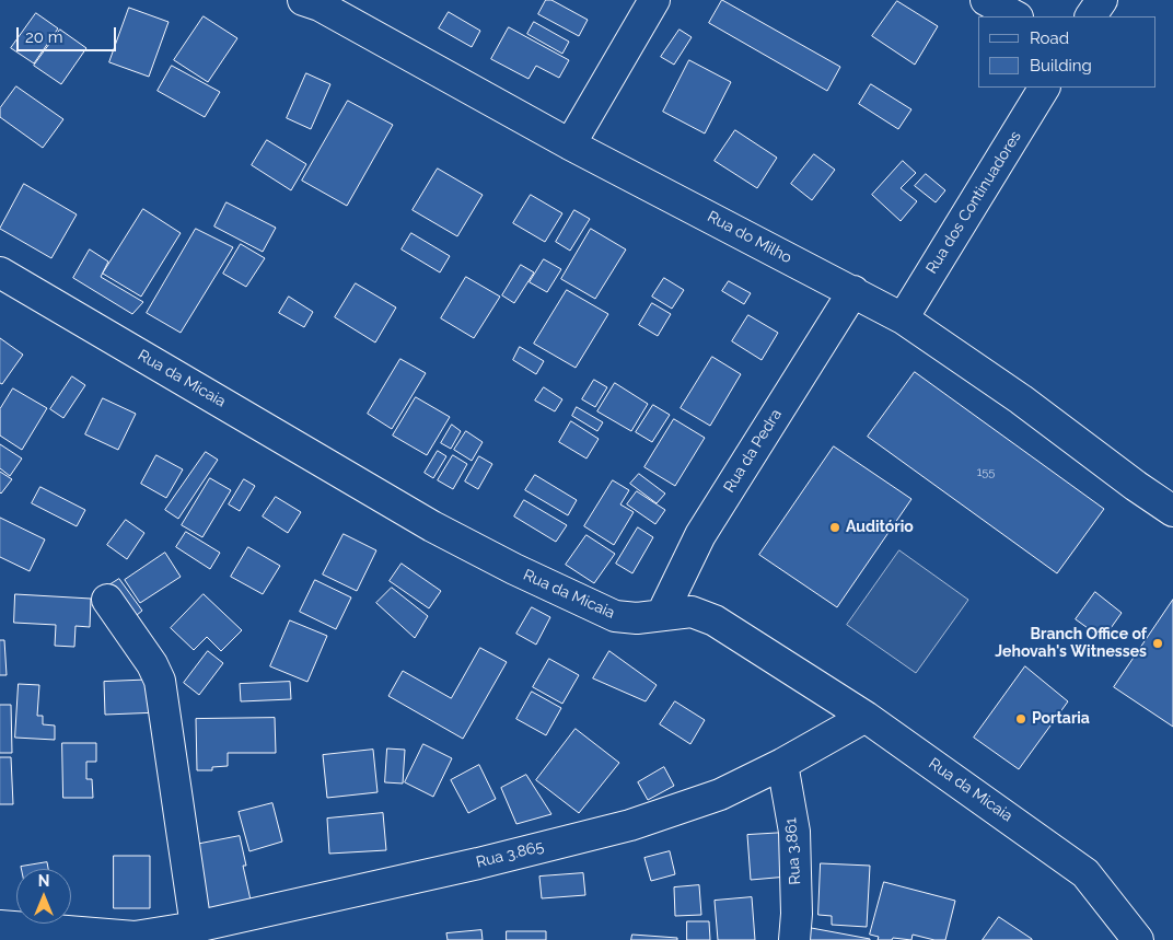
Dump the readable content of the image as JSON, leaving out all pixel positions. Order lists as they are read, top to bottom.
{
  "streets": {
    "street": [
      "Rua dos Continuadores",
      "Rua do Milho",
      "Rua da Micaia",
      "Rua da Pedra",
      "Rua 3.861",
      "Rua 3.865"
    ]
  },
  "crossings": [
    ["Rua dos Continuadores", "Rua do Milho"],
    ["Rua do Milho", "Rua da Pedra"],
    ["Rua da Micaia", "Rua da Pedra"],
    ["Rua da Micaia", "Rua 3.865"],
    ["Rua 3.861", "Rua 3.865"]
  ],
  "places": ["Auditório", "Branch Office of Jehovah's Witnesses", "Portaria"],
  "house_numbers": ["155"],
  "legend": ["Road", "Building"],
  "scale_bar": "20 m",
  "north": "top"
}
